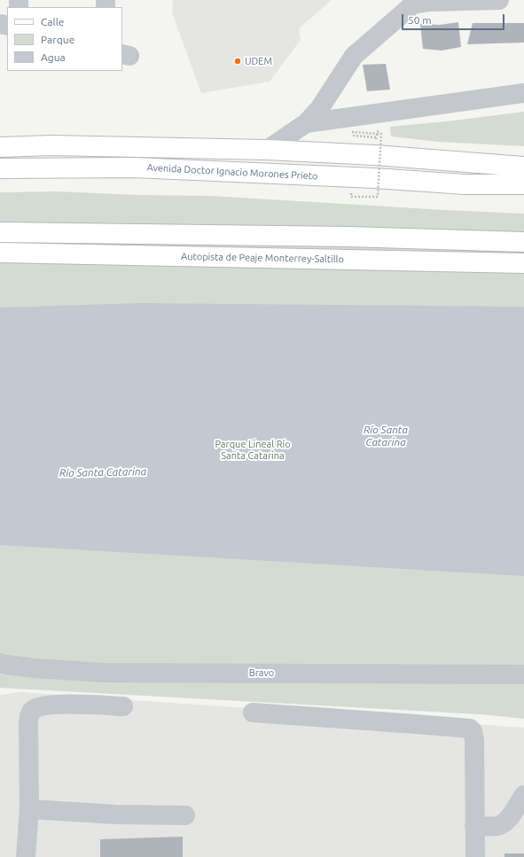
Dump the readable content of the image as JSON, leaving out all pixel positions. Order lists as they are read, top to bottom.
{
  "streets": {
    "main road": ["Avenida Doctor Ignacio Morones Prieto", "Autopista de Peaje Monterrey-Saltillo"],
    "street": ["Bravo"]
  },
  "water": ["Río Santa Catarina"],
  "parks": ["Parque Lineal Río Santa Catarina"],
  "places": ["UDEM"],
  "legend": ["Calle", "Parque", "Agua"],
  "scale_bar": "50 m"
}
